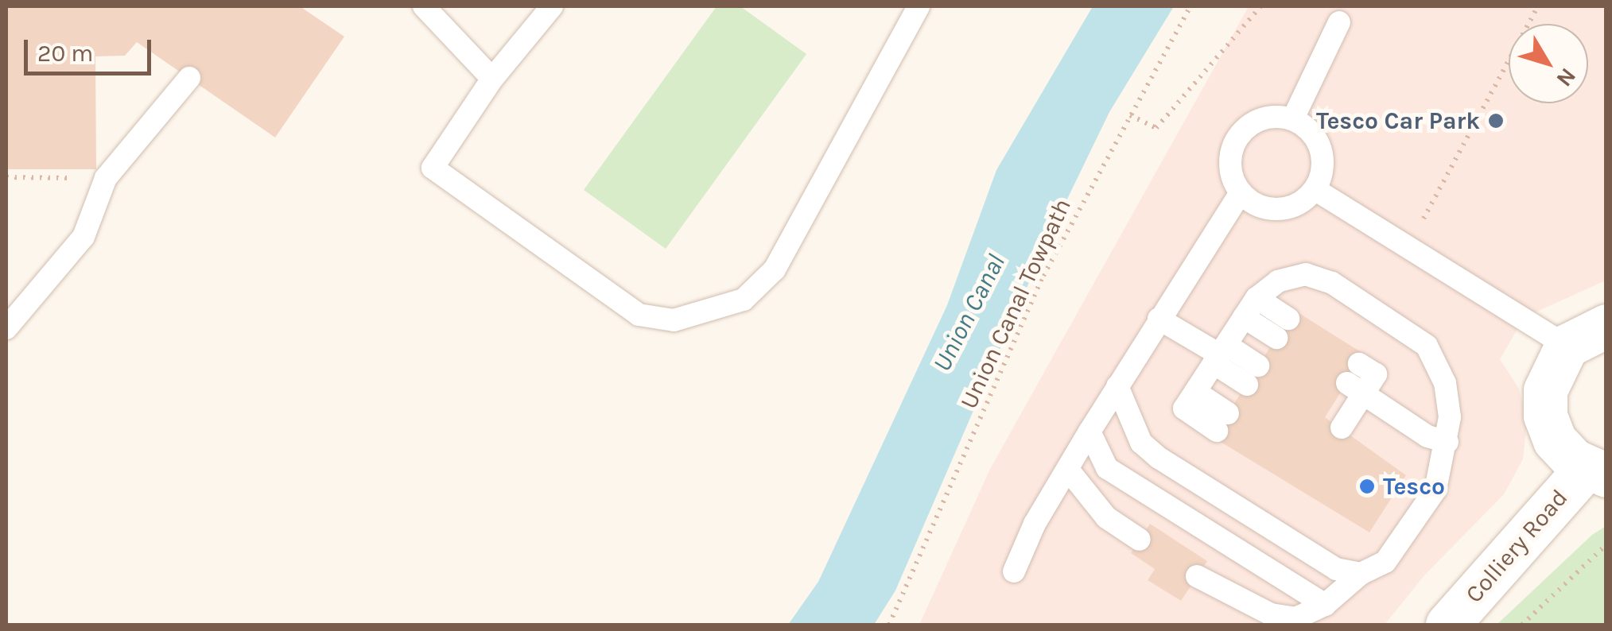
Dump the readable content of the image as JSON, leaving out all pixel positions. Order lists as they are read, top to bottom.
{
  "streets": {
    "street": ["Colliery Road"],
    "path": ["Union Canal Towpath"]
  },
  "water": ["Union Canal"],
  "places": ["Tesco Car Park", "Tesco"],
  "scale_bar": "20 m",
  "north": "bottom right"
}
